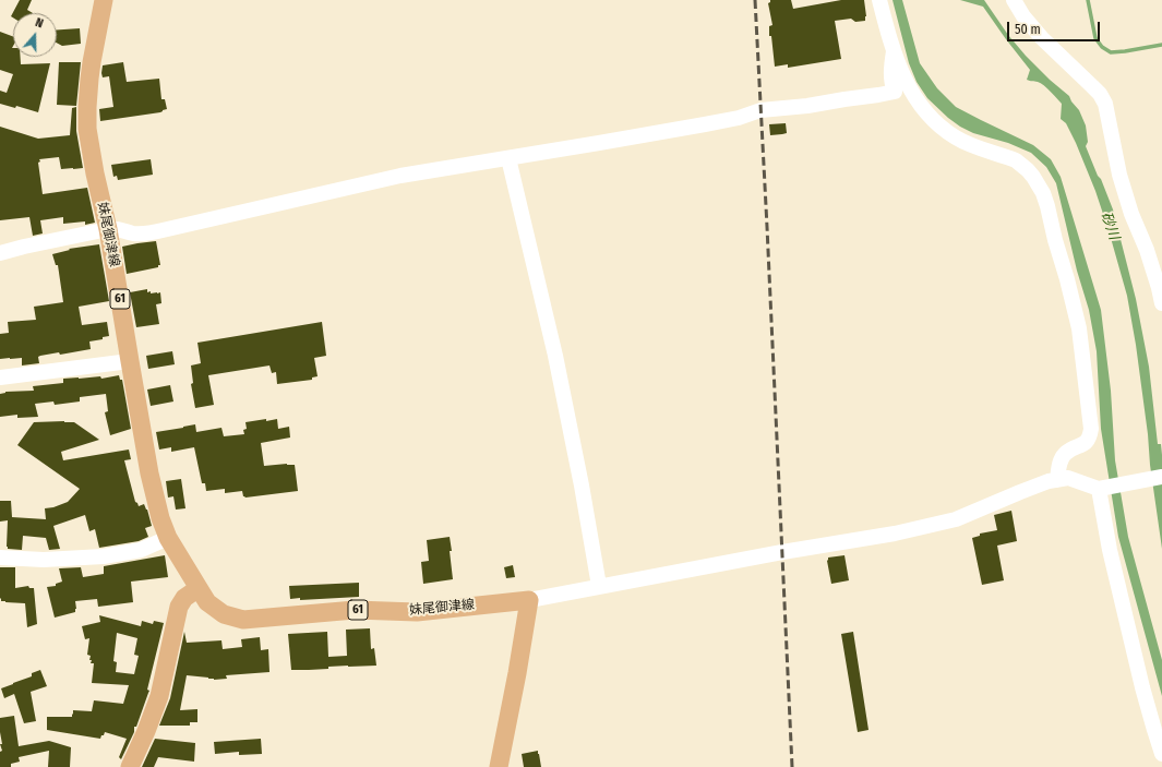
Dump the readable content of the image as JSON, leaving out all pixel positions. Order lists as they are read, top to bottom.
{
  "streets": {
    "main road": ["妹尾御津線", "61"]
  },
  "water": ["砂川"],
  "scale_bar": "50 m",
  "north": "top"
}
